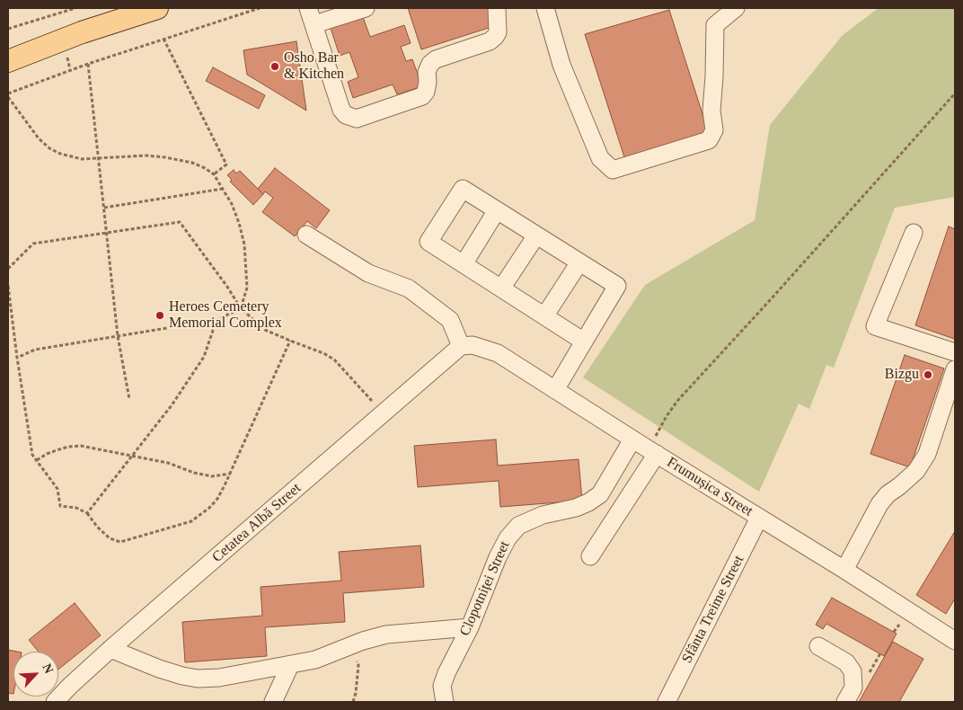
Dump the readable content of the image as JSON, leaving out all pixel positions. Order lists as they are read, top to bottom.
{
  "streets": {
    "street": [
      "Frumușica Street",
      "Cetatea Albă Street",
      "Clopotniței Street",
      "Sfânta Treime Street"
    ]
  },
  "crossings": [
    ["Frumușica Street", "Cetatea Albă Street"],
    ["Frumușica Street", "Clopotniței Street"],
    ["Frumușica Street", "Sfânta Treime Street"]
  ],
  "places": ["Osho Bar & Kitchen", "Heroes Cemetery Memorial Complex", "Bizgu"],
  "north": "top right"
}
